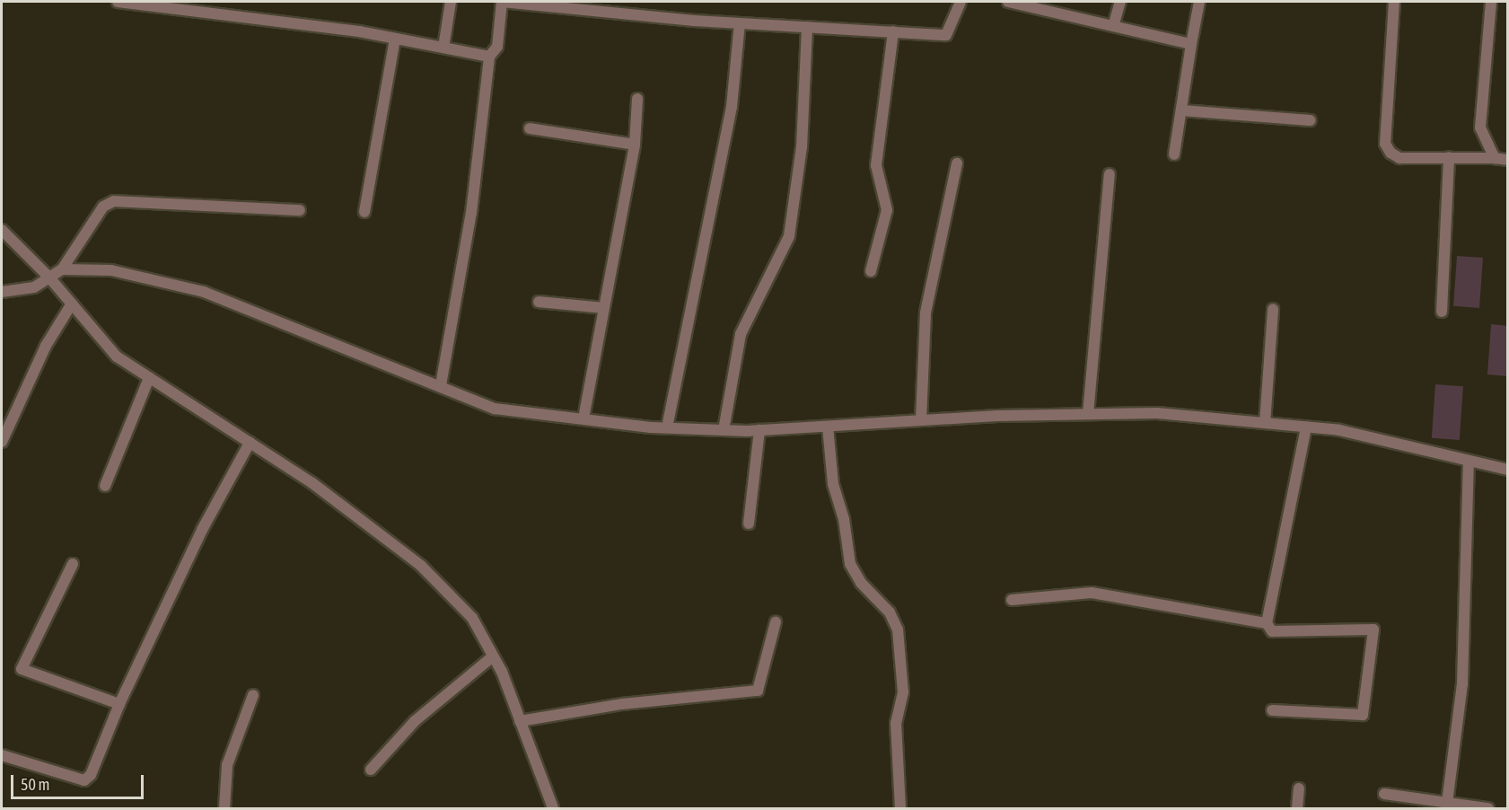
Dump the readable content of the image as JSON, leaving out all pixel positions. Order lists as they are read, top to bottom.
{
  "scale_bar": "50 m"
}
